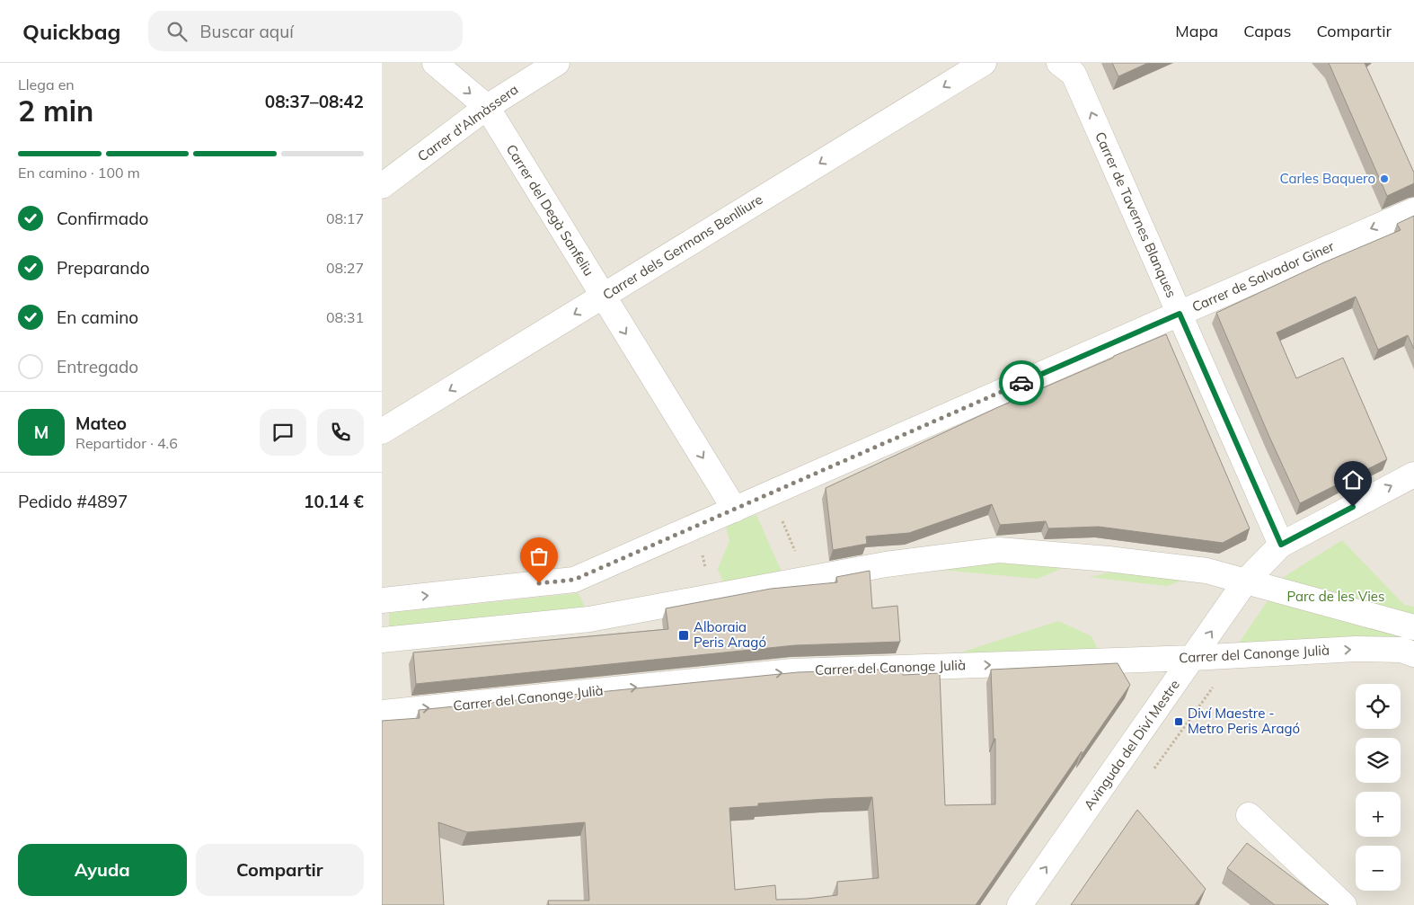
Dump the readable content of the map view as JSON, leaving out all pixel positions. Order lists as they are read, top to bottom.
{
  "streets": {
    "street": [
      "Carrer d'Almàssera",
      "Carrer del Degà Sanfeliu",
      "Carrer de Tavernes Blanques",
      "Carrer dels Germans Benlliure",
      "Carrer de Salvador Giner",
      "Carrer del Canonge Julià",
      "Avinguda del Diví Mestre"
    ]
  },
  "crossings": [
    ["Carrer d'Almàssera", "Carrer del Degà Sanfeliu"],
    ["Carrer del Degà Sanfeliu", "Carrer dels Germans Benlliure"],
    ["Carrer del Degà Sanfeliu", "Carrer de Salvador Giner"],
    ["Carrer de Tavernes Blanques", "Carrer de Salvador Giner"],
    ["Carrer de Tavernes Blanques", "Avinguda del Diví Mestre"],
    ["Carrer del Canonge Julià", "Avinguda del Diví Mestre"]
  ],
  "one_way": [
    "Carrer del Degà Sanfeliu",
    "Carrer de Tavernes Blanques",
    "Carrer dels Germans Benlliure",
    "Avinguda del Diví Mestre"
  ],
  "parks": ["Parc de les Vies"],
  "places": {
    "other": ["Carles Baquero"],
    "transit": ["Alboraia Peris Aragó", "Diví Maestre - Metro Peris Aragó"]
  },
  "page": {
    "header": "Quickbag",
    "search": "Buscar aquí",
    "nav": ["Mapa", "Capas", "Compartir"],
    "heading": ["2 min", "Llega en", "08:37–08:42"],
    "panel": [
      "Mateo",
      "Repartidor · 4.6",
      "Pedido #4897",
      "10.14 €"
    ],
    "bar": "En camino · 100 m",
    "list": [
      ["Confirmado", "08:17"],
      ["Preparando", "08:27"],
      ["En camino", "08:31"],
      "Entregado"
    ],
    "round": "M",
    "map_buttons": ["+", "−"],
    "buttons": ["Ayuda", "Compartir"]
  }
}
